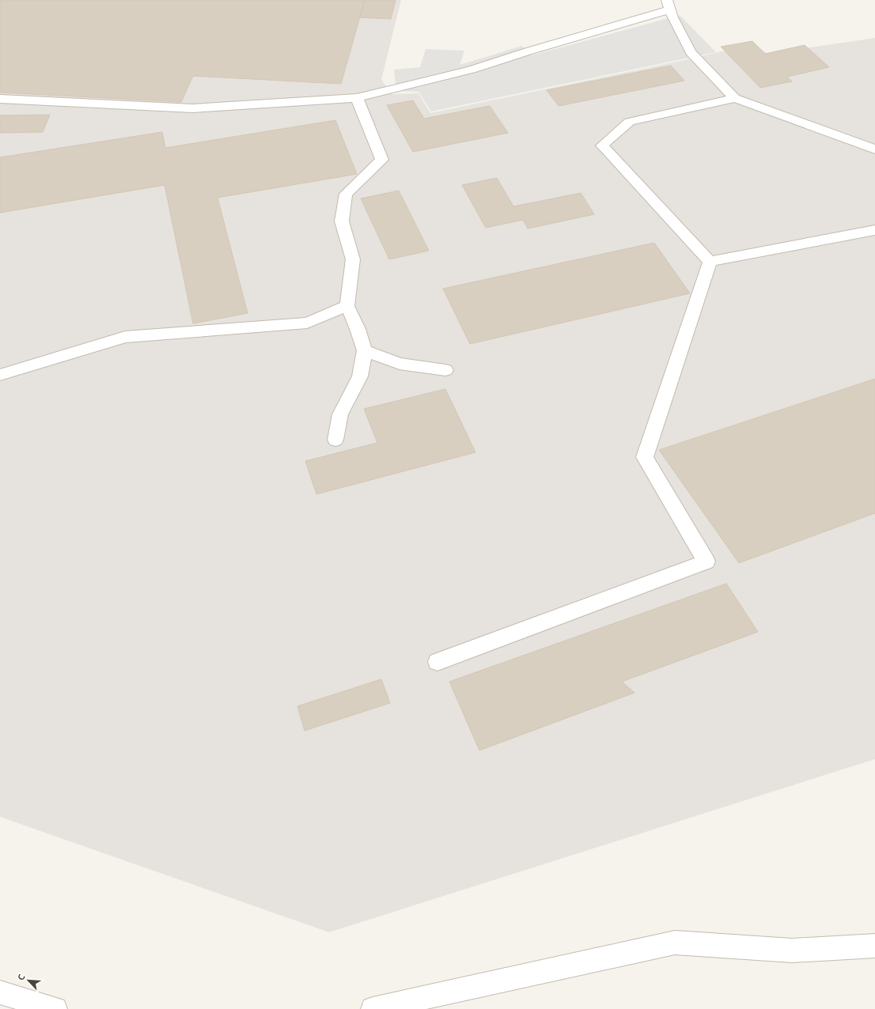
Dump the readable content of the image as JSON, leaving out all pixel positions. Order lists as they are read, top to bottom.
{
  "north": "top left"
}
